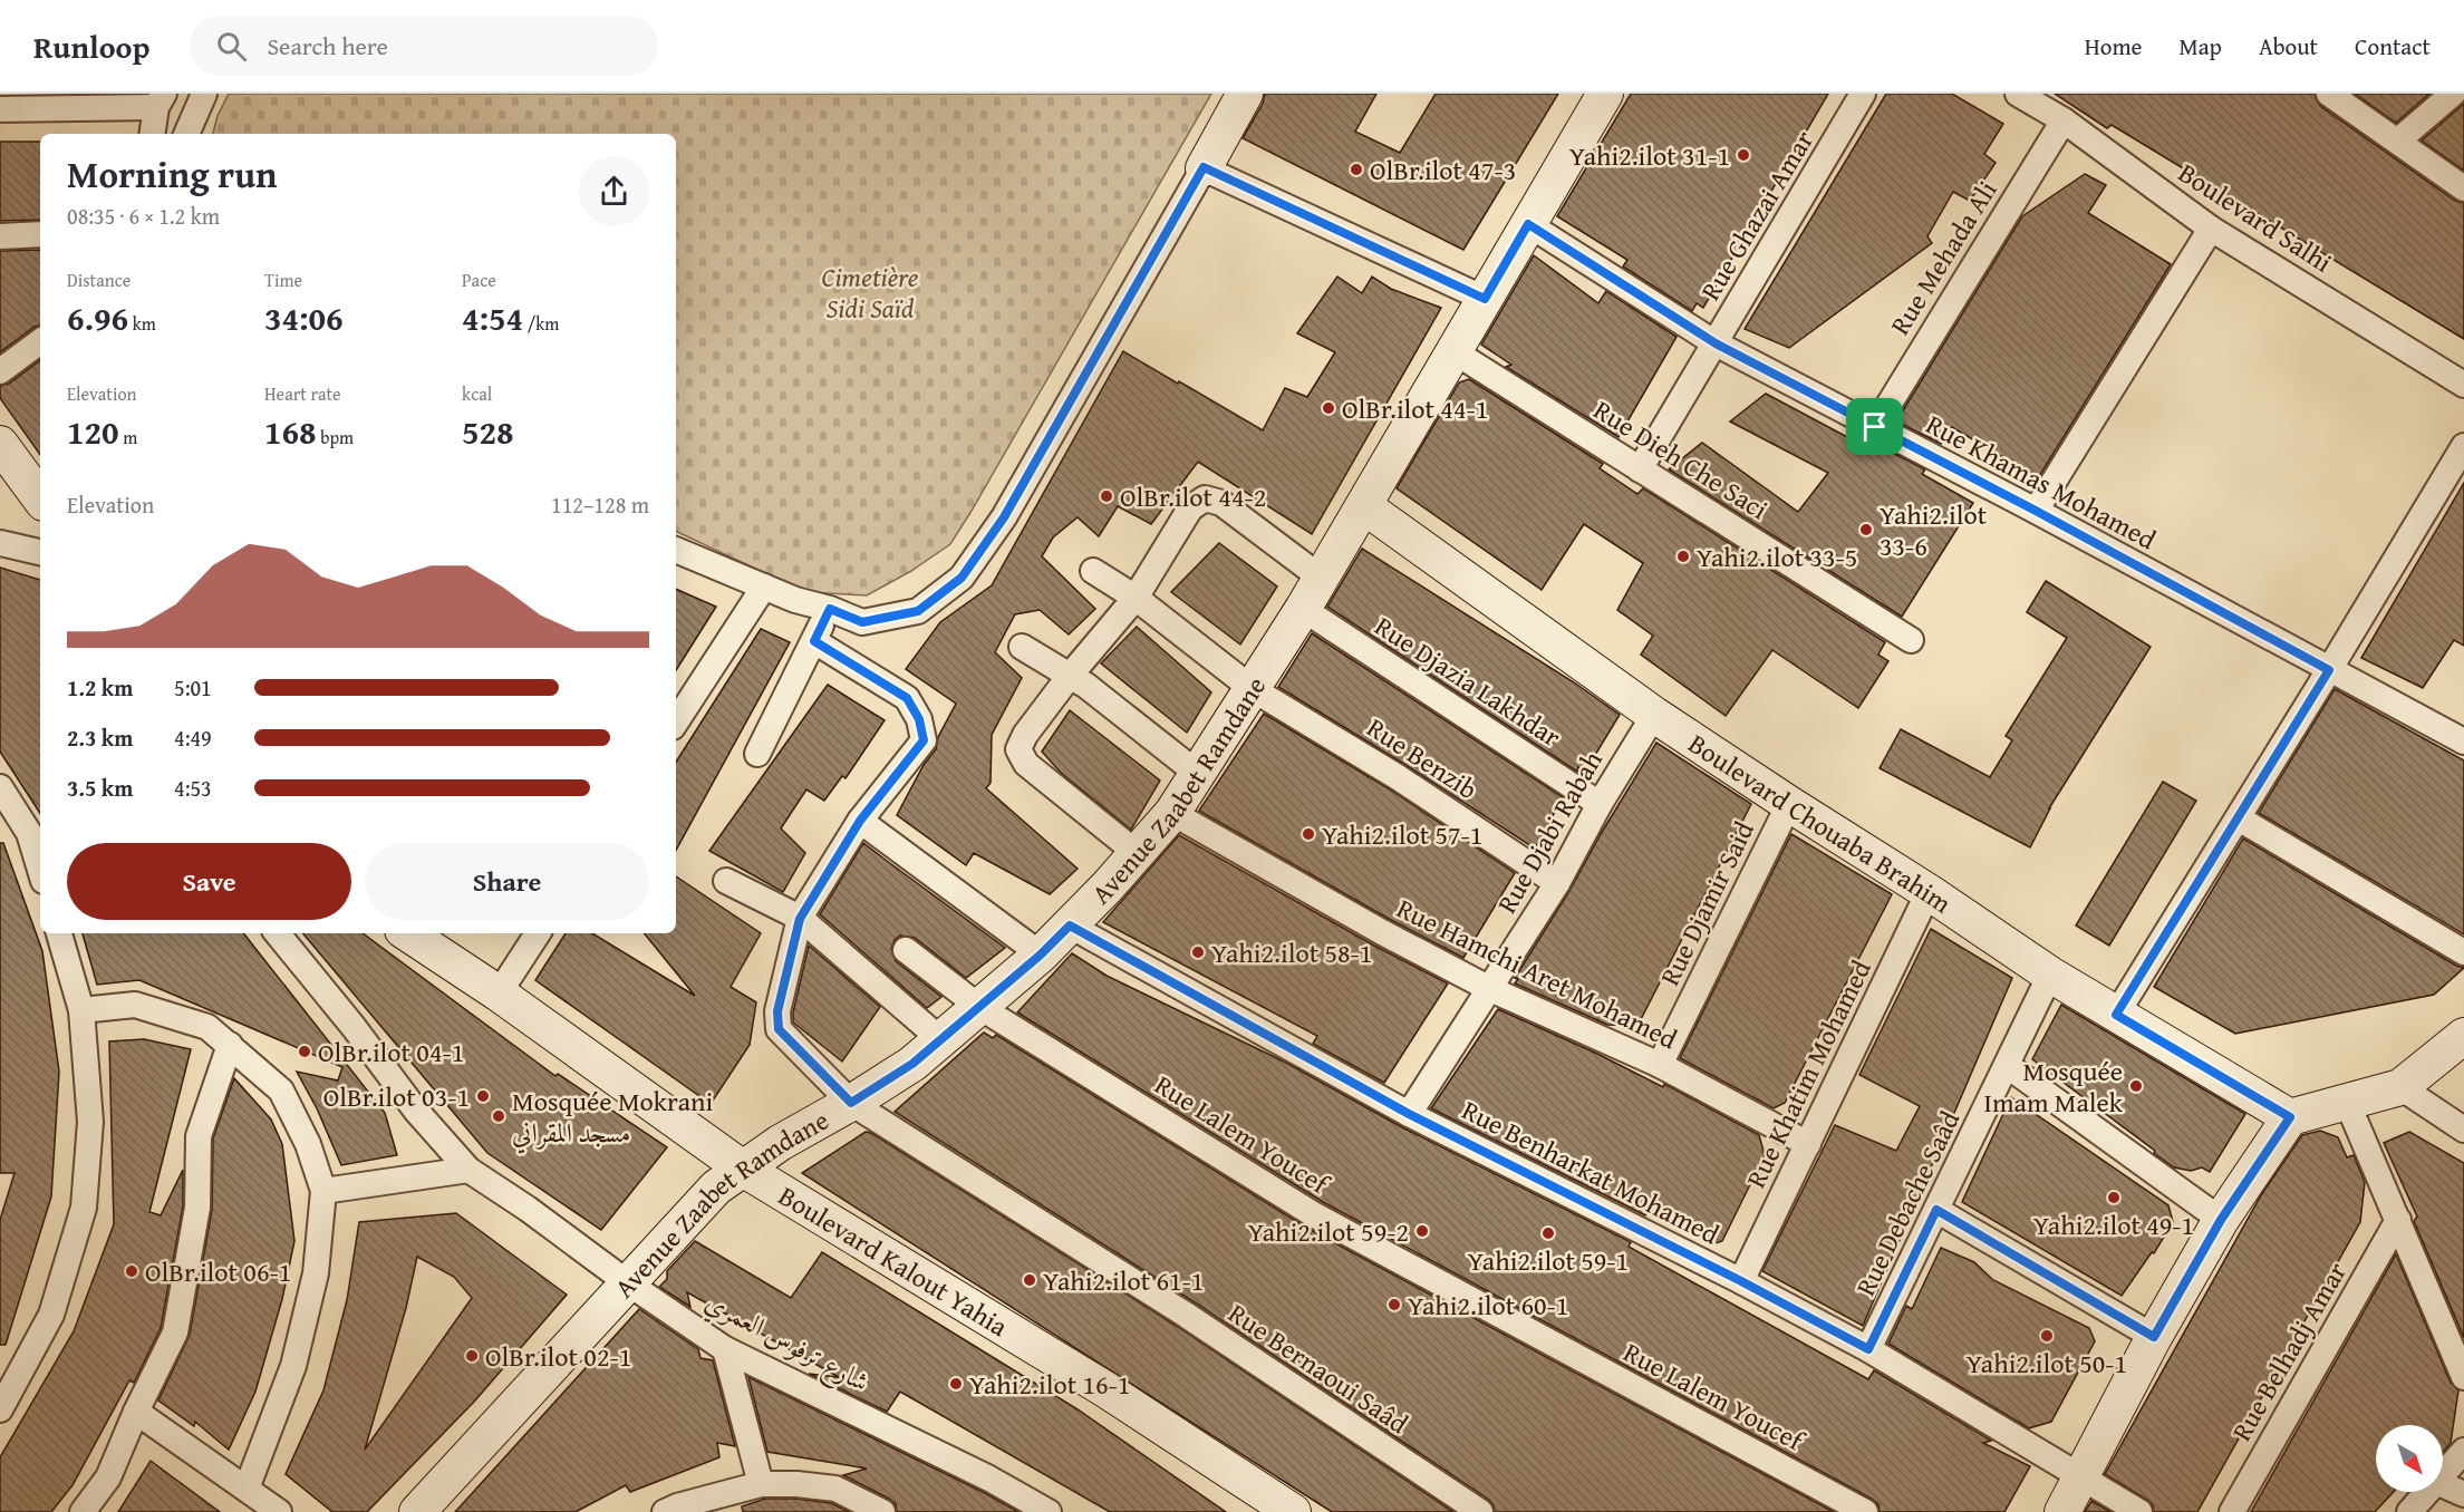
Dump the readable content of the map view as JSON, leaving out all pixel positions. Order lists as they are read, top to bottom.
{
  "streets": {
    "street": [
      "Rue Ghazai Amar",
      "Boulevard Salhi",
      "Rue Mehada Ali",
      "Rue Dieh Che Saci",
      "Rue Khamas Mohamed",
      "Rue Djazia Lakhdar",
      "Rue Benzib",
      "Avenue Zaabet Ramdane",
      "Boulevard Chouaba Brahim",
      "Rue Djabi Rabah",
      "Rue Djamir Said",
      "Rue Hamchi Aret Mohamed",
      "Rue Khatim Mohamed",
      "Rue Lalem Youcef",
      "Rue Benharkat Mohamed",
      "Rue Debache Saâd",
      "Boulevard Kalout Yahia",
      "شارع ترفوس العمري",
      "Rue Belhadj Amar",
      "Rue Bernaoui Saâd"
    ]
  },
  "crossings": [
    ["Rue Ghazai Amar", "Rue Dieh Che Saci"],
    ["Rue Ghazai Amar", "Rue Khamas Mohamed"],
    ["Boulevard Salhi", "Rue Mehada Ali"],
    ["Rue Mehada Ali", "Rue Khamas Mohamed"],
    ["Rue Dieh Che Saci", "Avenue Zaabet Ramdane"],
    ["Rue Khamas Mohamed", "Avenue Zaabet Ramdane"],
    ["Rue Djazia Lakhdar", "Avenue Zaabet Ramdane"],
    ["Rue Djazia Lakhdar", "Rue Djabi Rabah"],
    ["Rue Benzib", "Avenue Zaabet Ramdane"],
    ["Rue Benzib", "Rue Djabi Rabah"],
    ["Avenue Zaabet Ramdane", "Boulevard Chouaba Brahim"],
    ["Avenue Zaabet Ramdane", "Rue Hamchi Aret Mohamed"],
    ["Avenue Zaabet Ramdane", "Rue Lalem Youcef"],
    ["Avenue Zaabet Ramdane", "Rue Benharkat Mohamed"],
    ["Avenue Zaabet Ramdane", "Boulevard Kalout Yahia"],
    ["Avenue Zaabet Ramdane", "شارع ترفوس العمري"],
    ["Avenue Zaabet Ramdane", "Rue Bernaoui Saâd"],
    ["Boulevard Chouaba Brahim", "Rue Djabi Rabah"],
    ["Boulevard Chouaba Brahim", "Rue Djamir Said"],
    ["Boulevard Chouaba Brahim", "Rue Khatim Mohamed"],
    ["Boulevard Chouaba Brahim", "Rue Debache Saâd"],
    ["Rue Djabi Rabah", "Rue Hamchi Aret Mohamed"],
    ["Rue Djabi Rabah", "Rue Benharkat Mohamed"],
    ["Rue Djamir Said", "Rue Hamchi Aret Mohamed"],
    ["Rue Hamchi Aret Mohamed", "Rue Khatim Mohamed"],
    ["Rue Khatim Mohamed", "Rue Benharkat Mohamed"],
    ["Rue Benharkat Mohamed", "Rue Debache Saâd"]
  ],
  "parks": ["Cimetière Sidi Saïd"],
  "places": [
    "Yahi2.ilot 31-1",
    "OlBr.ilot 47-3",
    "OlBr.ilot 44-1",
    "OlBr.ilot 44-2",
    "Yahi2.ilot 33-6",
    "Yahi2.ilot 33-5",
    "Yahi2.ilot 57-1",
    "Yahi2.ilot 58-1",
    "OlBr.ilot 04-1",
    "Mosquée Imam Malek",
    "OlBr.ilot 03-1",
    "Mosquée Mokrani مسجد المقراني",
    "Yahi2.ilot 49-1",
    "Yahi2.ilot 59-2",
    "Yahi2.ilot 59-1",
    "OlBr.ilot 06-1",
    "Yahi2.ilot 61-1",
    "Yahi2.ilot 60-1",
    "Yahi2.ilot 50-1",
    "OlBr.ilot 02-1",
    "Yahi2.ilot 16-1"
  ],
  "north": "bottom right",
  "page": {
    "header": "Runloop",
    "search": "Search here",
    "nav": [
      "Home",
      "Map",
      "About",
      "Contact"
    ],
    "heading": ["Morning run", "08:35 · 6 × 1.2 km"],
    "stats": [
      ["Distance", "6.96 km"],
      ["Time", "34:06"],
      ["Pace", "4:54 /km"],
      ["Elevation", "120 m"],
      ["Heart rate", "168 bpm"],
      ["kcal", "528"]
    ],
    "chart": ["Elevation", "112–128 m"],
    "list": [
      {
        "name": "1.2 km",
        "note": "5:01"
      },
      {
        "name": "2.3 km",
        "note": "4:49"
      },
      {
        "name": "3.5 km",
        "note": "4:53"
      }
    ],
    "buttons": ["Save", "Share"]
  }
}
